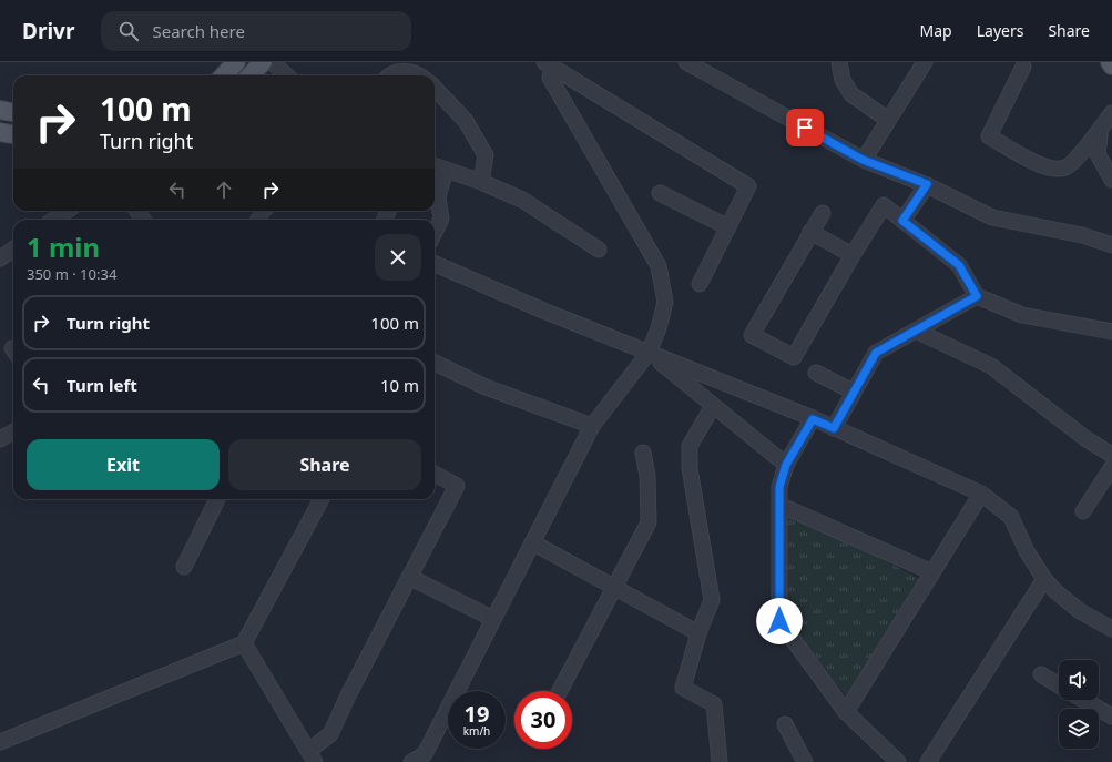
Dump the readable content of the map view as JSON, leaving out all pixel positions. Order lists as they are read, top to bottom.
{
  "page": {
    "header": "Drivr",
    "search": "Search here",
    "nav": ["Map", "Layers", "Share"],
    "turn": ["100 m", "Turn right"],
    "heading": ["1 min", "350 m · 10:34"],
    "list": [
      {
        "name": "Turn right",
        "value": "100 m"
      },
      {
        "name": "Turn left",
        "value": "10 m"
      }
    ],
    "buttons": ["Exit", "Share"],
    "speed": "19 km/h",
    "limit": "30"
  }
}
